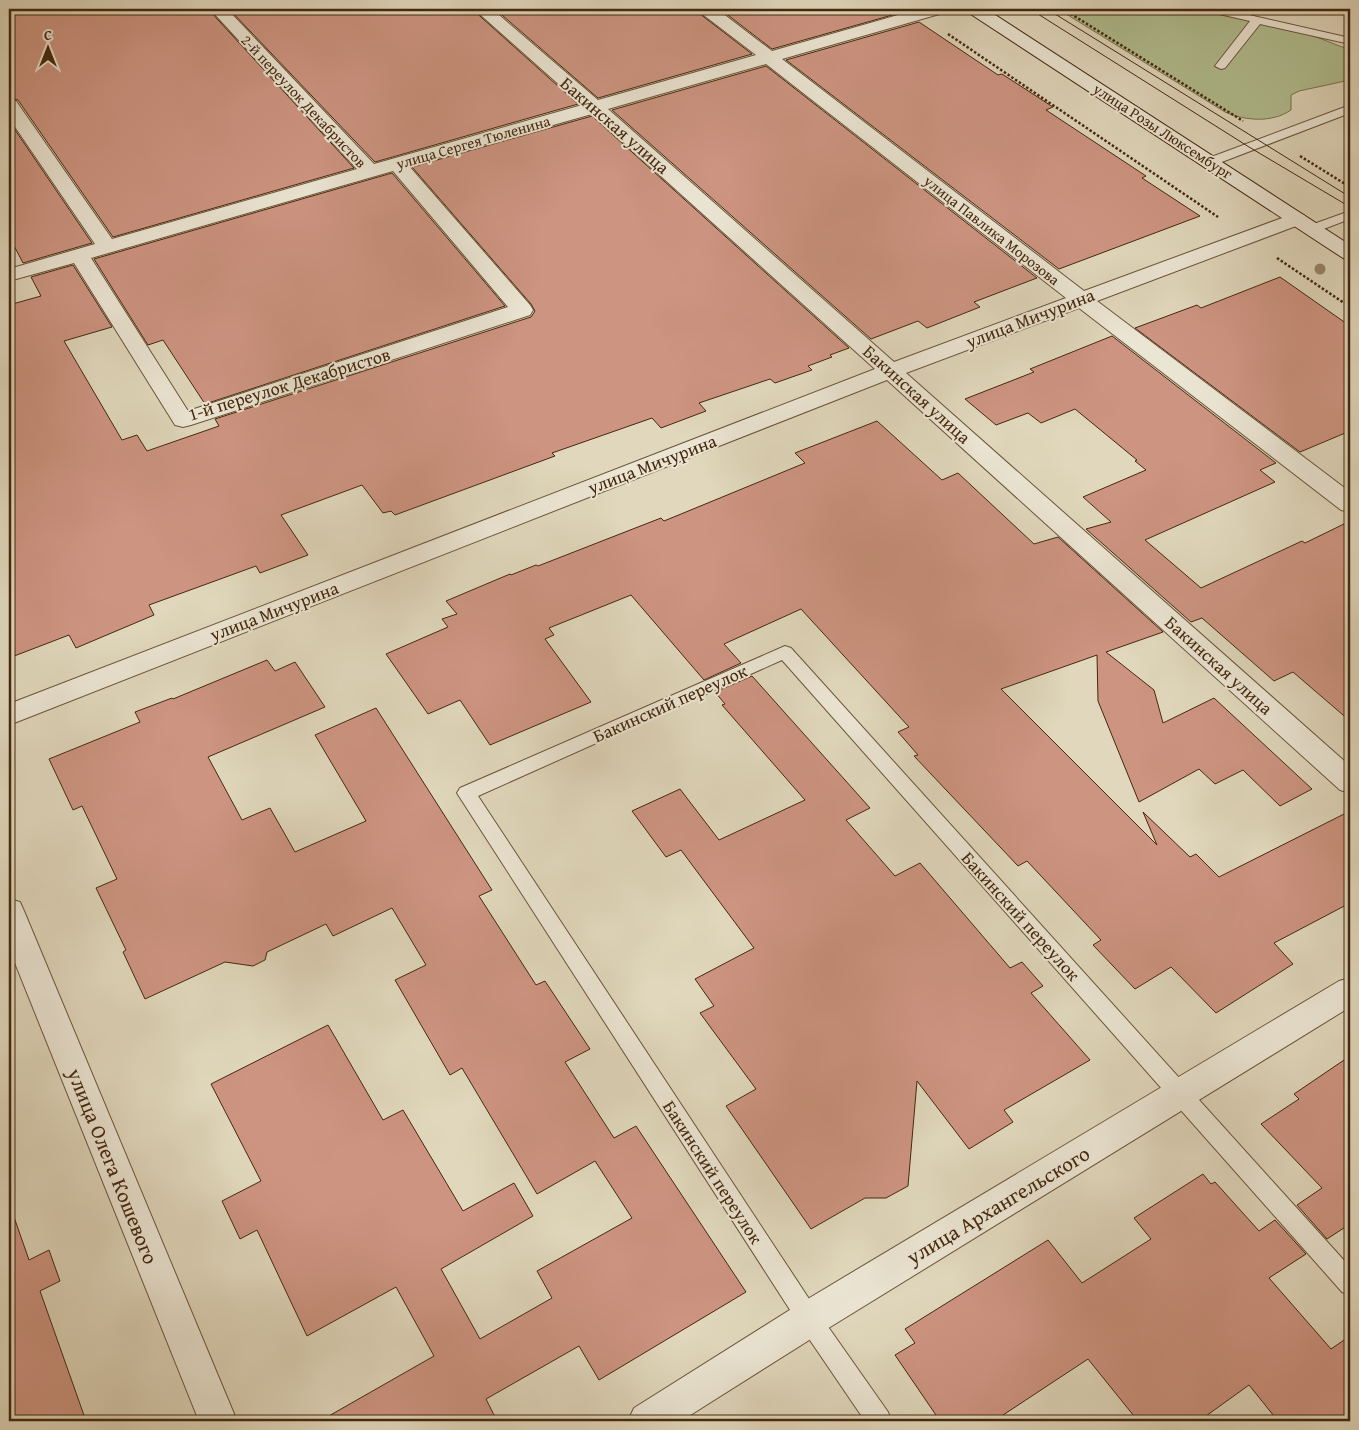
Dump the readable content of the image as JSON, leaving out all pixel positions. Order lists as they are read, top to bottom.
{
  "streets": {
    "street": [
      "2-й переулок Декабристов",
      "Бакинская улица",
      "улица Розы Люксембург",
      "улица Сергея Тюленина",
      "улица Павлика Морозова",
      "улица Мичурина",
      "1-й переулок Декабристов",
      "улица Олега Кошевого",
      "улица Архангельского"
    ],
    "lane": ["Бакинский переулок"]
  },
  "crossings": [
    ["2-й переулок Декабристов", "улица Сергея Тюленина"],
    ["Бакинская улица", "улица Сергея Тюленина"],
    ["Бакинская улица", "улица Мичурина"],
    ["улица Розы Люксембург", "улица Мичурина"],
    ["улица Сергея Тюленина", "улица Павлика Морозова"],
    ["улица Сергея Тюленина", "1-й переулок Декабристов"],
    ["улица Павлика Морозова", "улица Мичурина"],
    ["Бакинский переулок", "улица Архангельского"]
  ],
  "north": "top"
}
